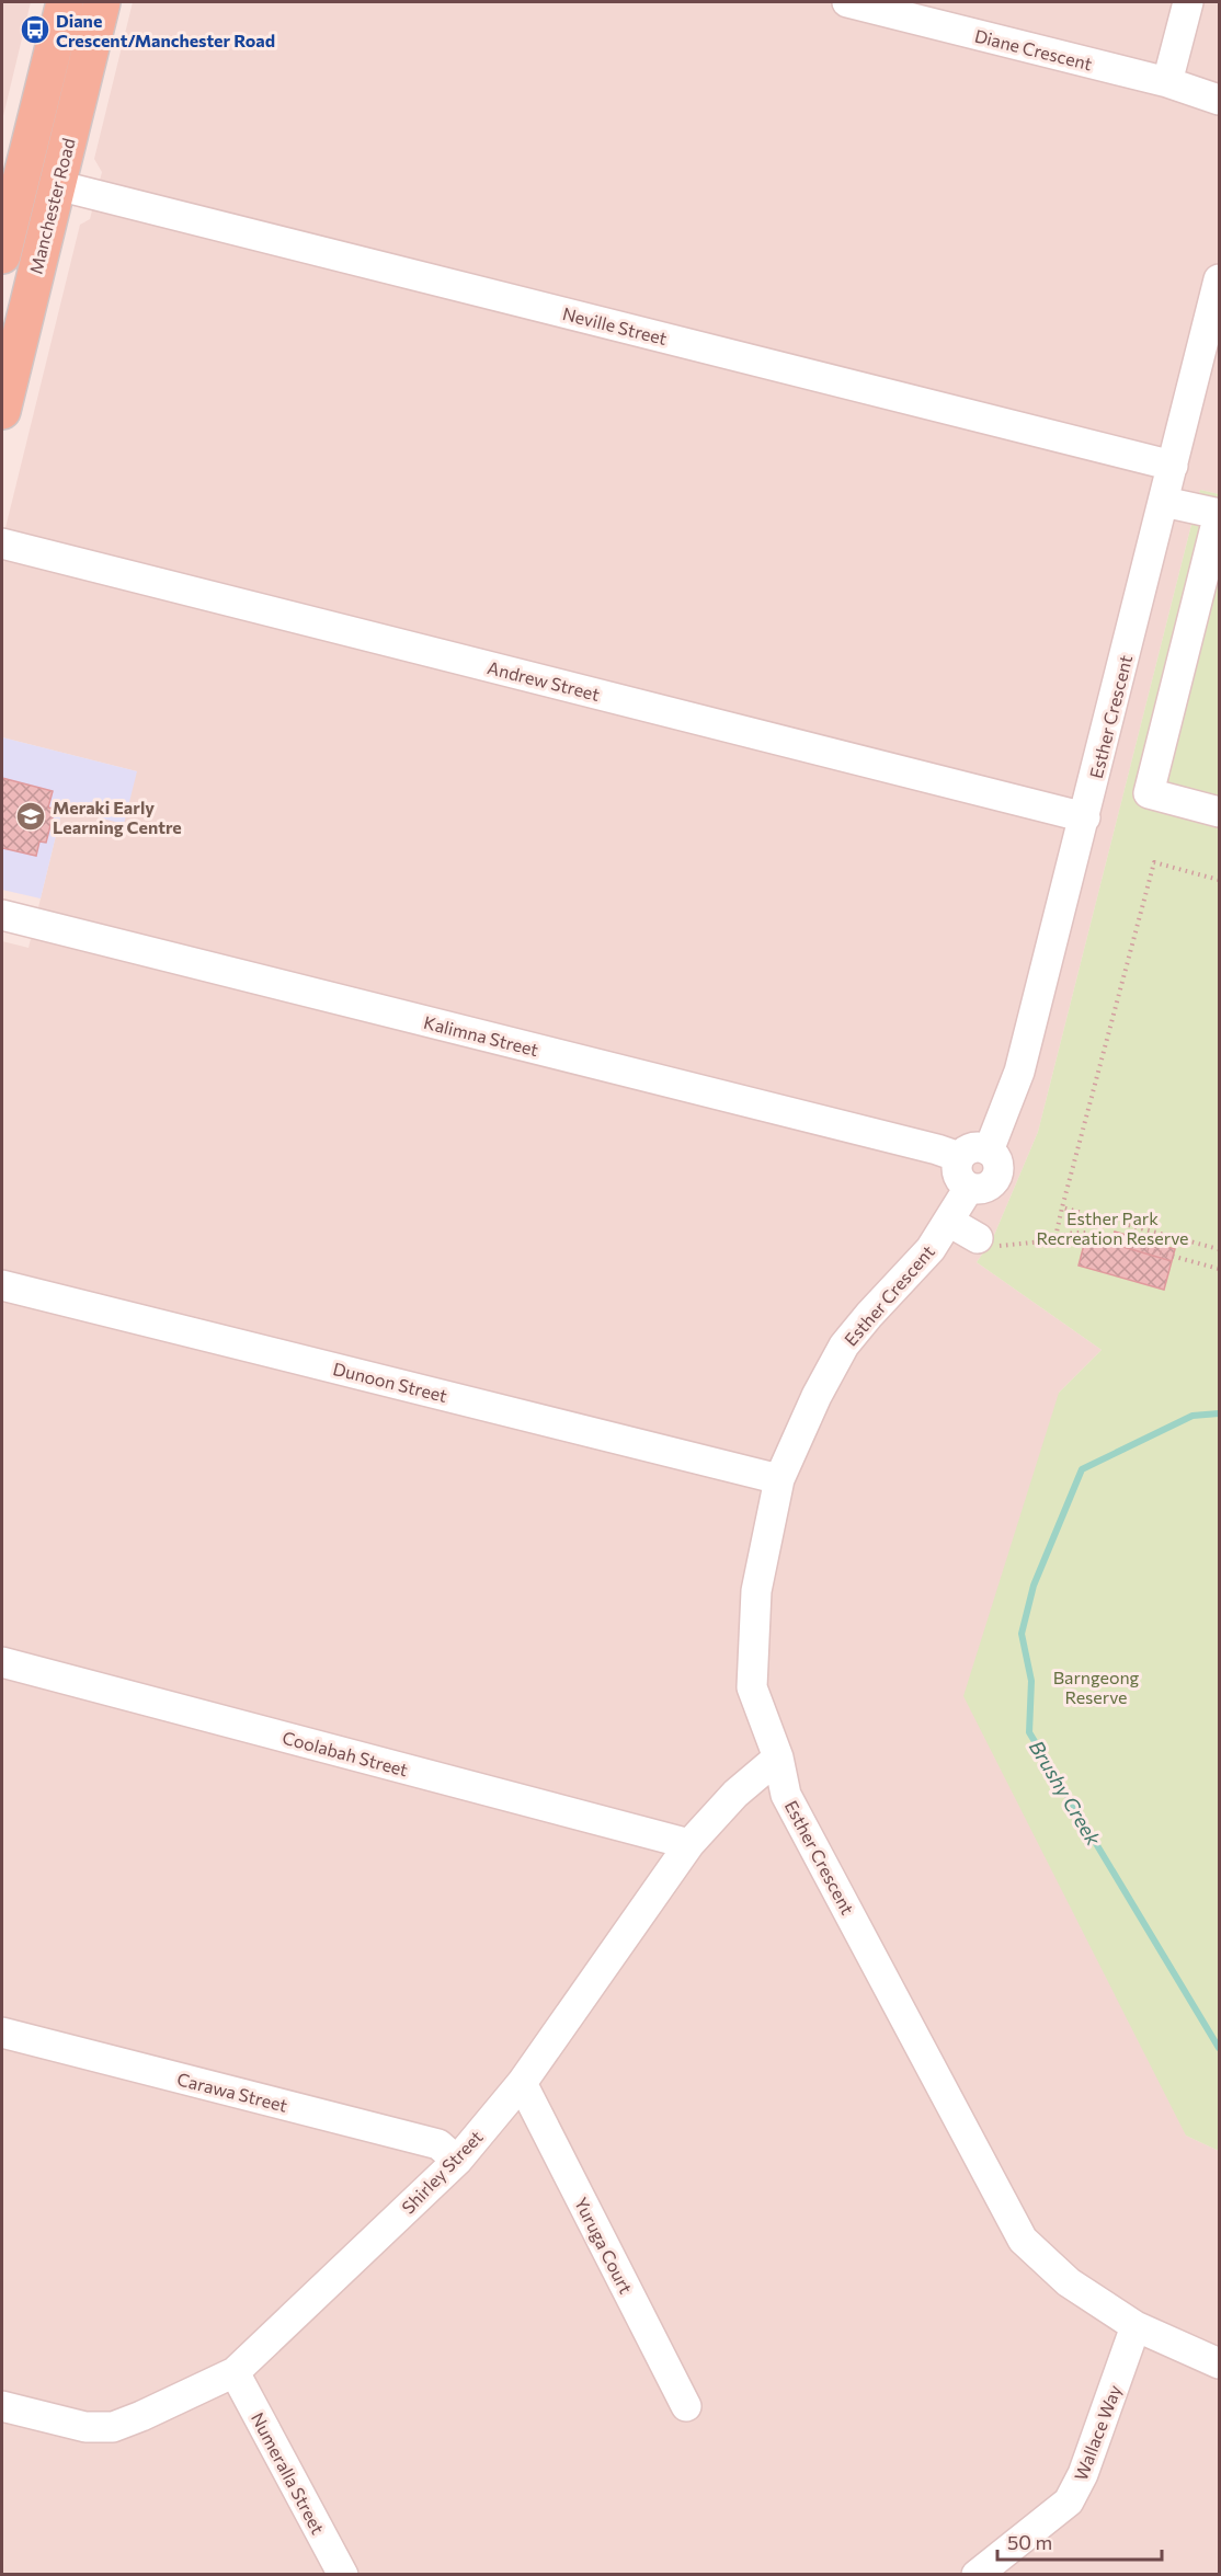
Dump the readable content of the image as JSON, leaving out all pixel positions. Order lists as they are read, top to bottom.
{
  "streets": {
    "main road": ["Manchester Road"],
    "street": [
      "Diane Crescent",
      "Neville Street",
      "Andrew Street",
      "Esther Crescent",
      "Kalimna Street",
      "Dunoon Street",
      "Coolabah Street",
      "Carawa Street",
      "Shirley Street",
      "Yuruga Court",
      "Wallace Way",
      "Numeralla Street"
    ]
  },
  "crossings": [
    ["Manchester Road", "Neville Street"],
    ["Neville Street", "Esther Crescent"],
    ["Andrew Street", "Esther Crescent"],
    ["Esther Crescent", "Kalimna Street"],
    ["Esther Crescent", "Dunoon Street"],
    ["Esther Crescent", "Shirley Street"],
    ["Esther Crescent", "Wallace Way"],
    ["Coolabah Street", "Shirley Street"],
    ["Carawa Street", "Shirley Street"],
    ["Shirley Street", "Yuruga Court"],
    ["Shirley Street", "Numeralla Street"]
  ],
  "water": ["Brushy Creek"],
  "parks": ["Esther Park Recreation Reserve", "Barngeong Reserve"],
  "places": {
    "bus stop": ["Diane Crescent/Manchester Road"],
    "school or university": ["Meraki Early Learning Centre"]
  },
  "scale_bar": "50 m"
}
